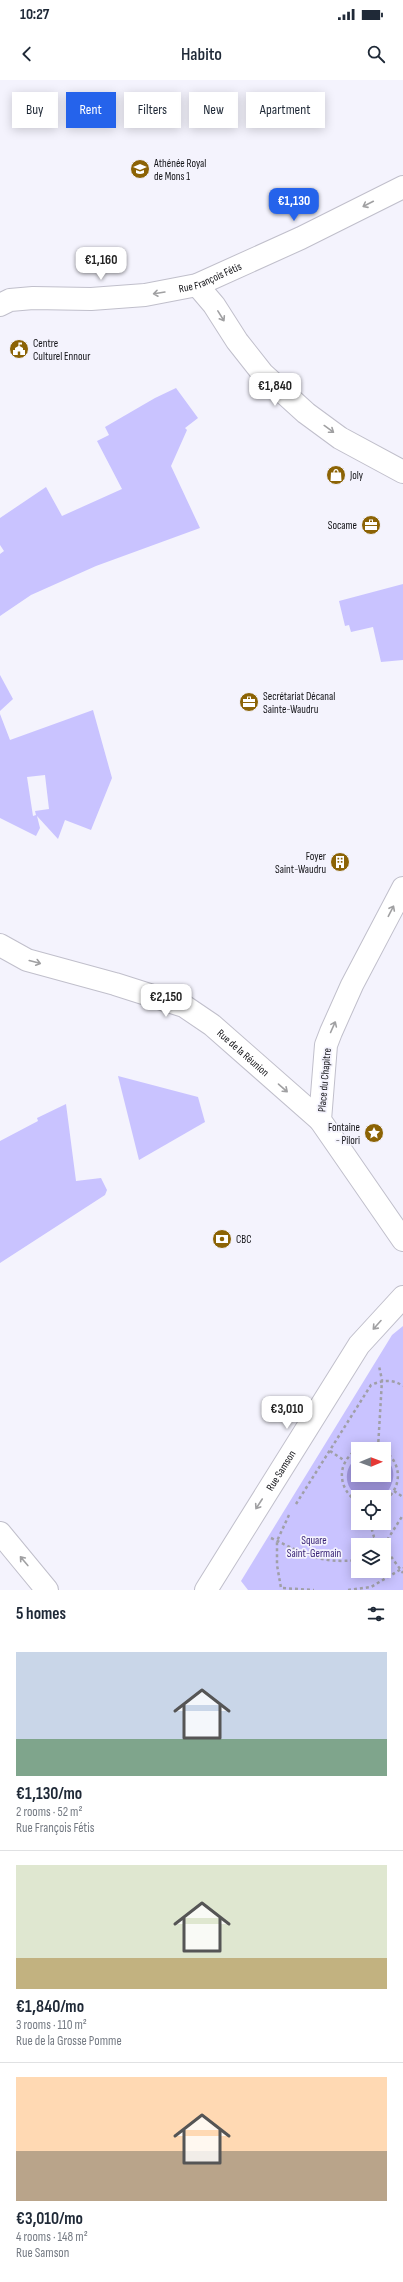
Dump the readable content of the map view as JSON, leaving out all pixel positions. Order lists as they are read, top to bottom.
{
  "streets": {
    "street": [
      "Rue François Fétis",
      "Rue de la Réunion",
      "Place du Chapitre",
      "Rue Samson"
    ]
  },
  "crossings": [
    ["Rue de la Réunion", "Place du Chapitre"]
  ],
  "one_way": [
    "Rue François Fétis",
    "Rue de la Réunion",
    "Place du Chapitre",
    "Rue Samson"
  ],
  "parks": ["Square Saint-Germain"],
  "places": {
    "school or university": ["Athénée Royal de Mons 1"],
    "public building": ["Centre Culturel Ennour"],
    "shop": ["Joly"],
    "office": ["Socame", "Secrétariat Décanal Sainte-Waudru"],
    "building": ["Foyer Saint-Waudru"],
    "place": ["Fontaine - Pilori"],
    "bank": ["CBC"]
  },
  "north": "right",
  "page": {
    "status": "10:27",
    "header": "Habito",
    "chip": [
      "Buy",
      "Rent",
      "Filters",
      "New",
      "Apartment"
    ],
    "price": [
      "€1,130",
      "€1,160",
      "€1,840",
      "€2,150",
      "€3,010"
    ],
    "heading": "5 homes",
    "list": [
      {
        "name": "€1,130/mo",
        "note": "2 rooms · 52 m² · Rue François Fétis"
      },
      {
        "name": "€1,840/mo",
        "note": "3 rooms · 110 m² · Rue de la Grosse Pomme"
      },
      {
        "name": "€3,010/mo",
        "note": "4 rooms · 148 m² · Rue Samson"
      }
    ]
  }
}
